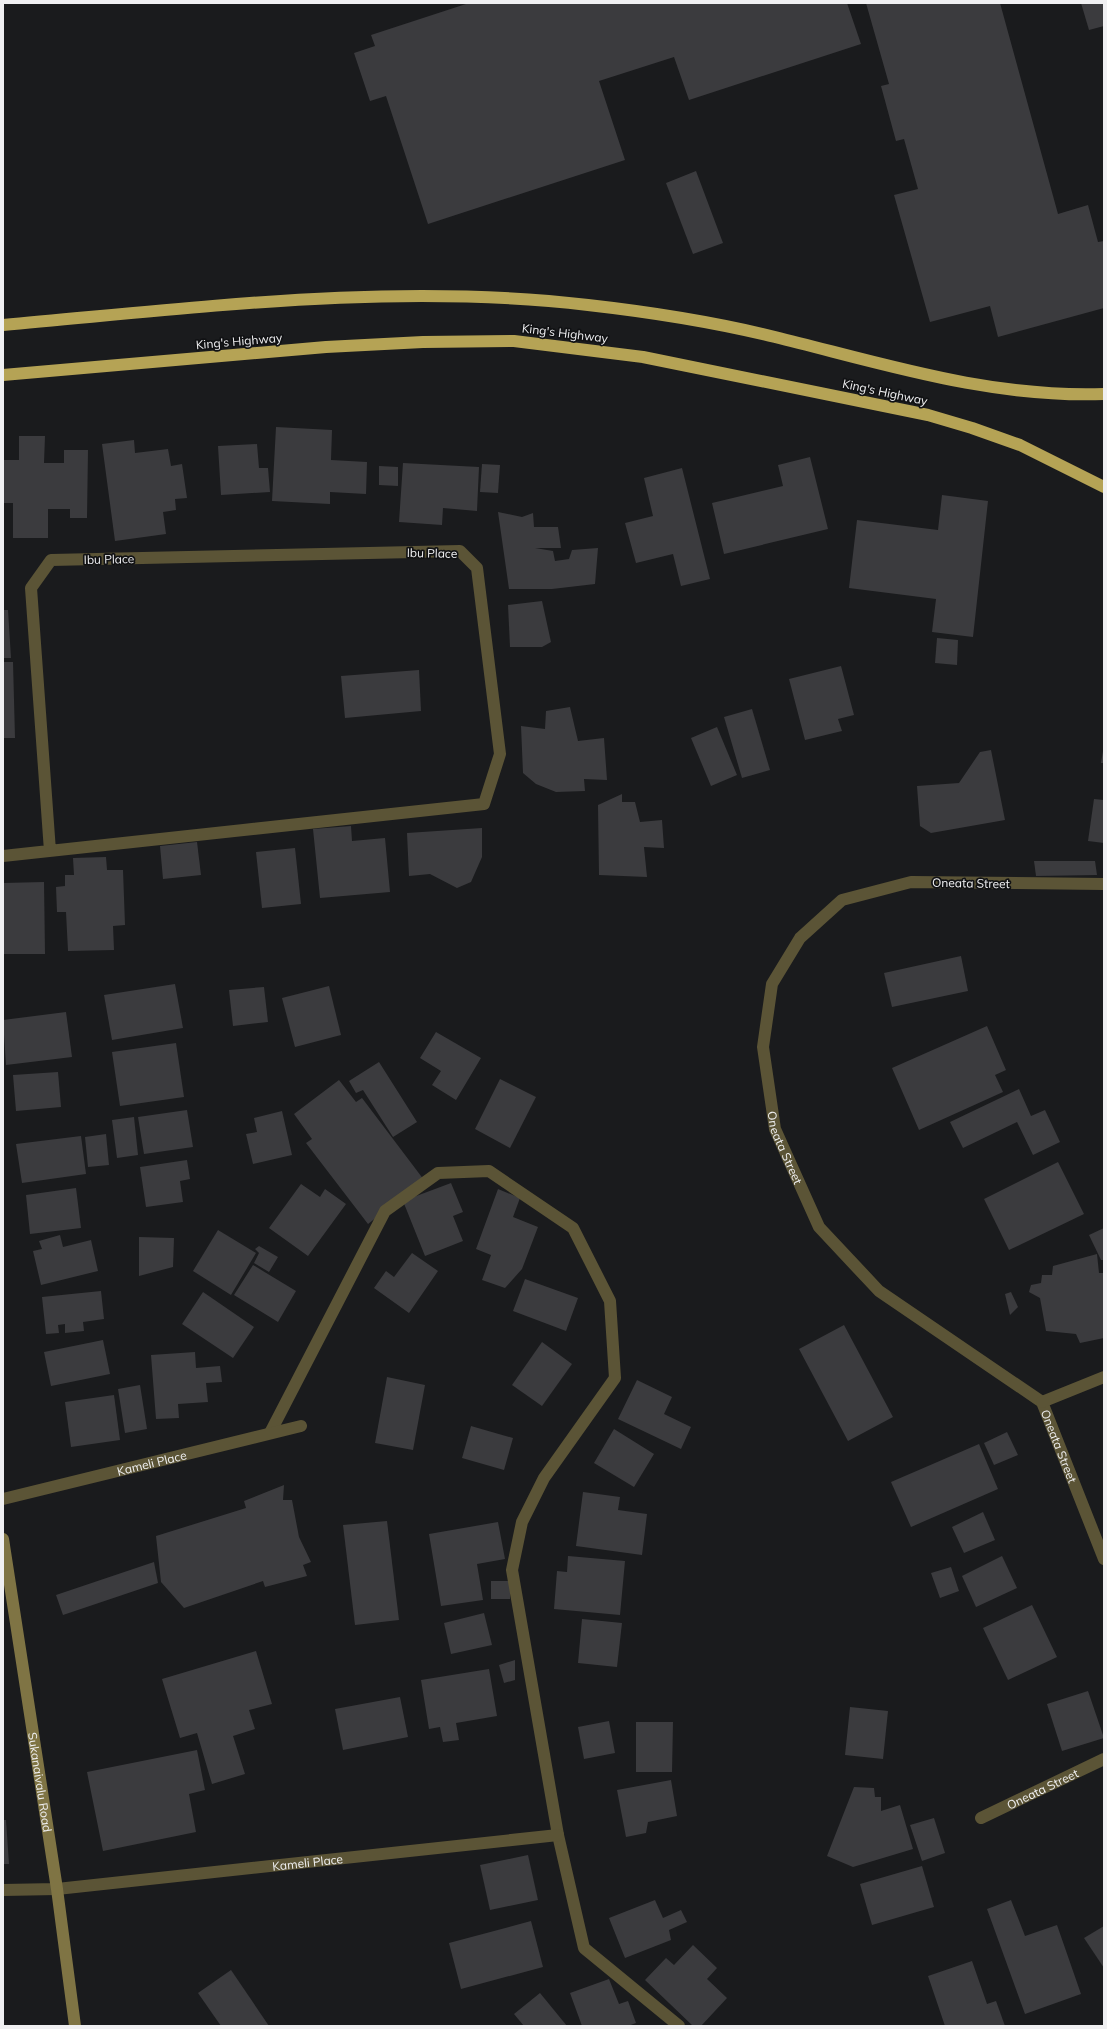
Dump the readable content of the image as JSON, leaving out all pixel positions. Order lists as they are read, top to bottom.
{
  "streets": {
    "highway": ["King's Highway"],
    "main road": ["Sukanaivalu Road"],
    "street": ["Ibu Place", "Oneata Street", "Kameli Place"]
  },
  "crossings": [
    ["Kameli Place", "Sukanaivalu Road"]
  ]
}
